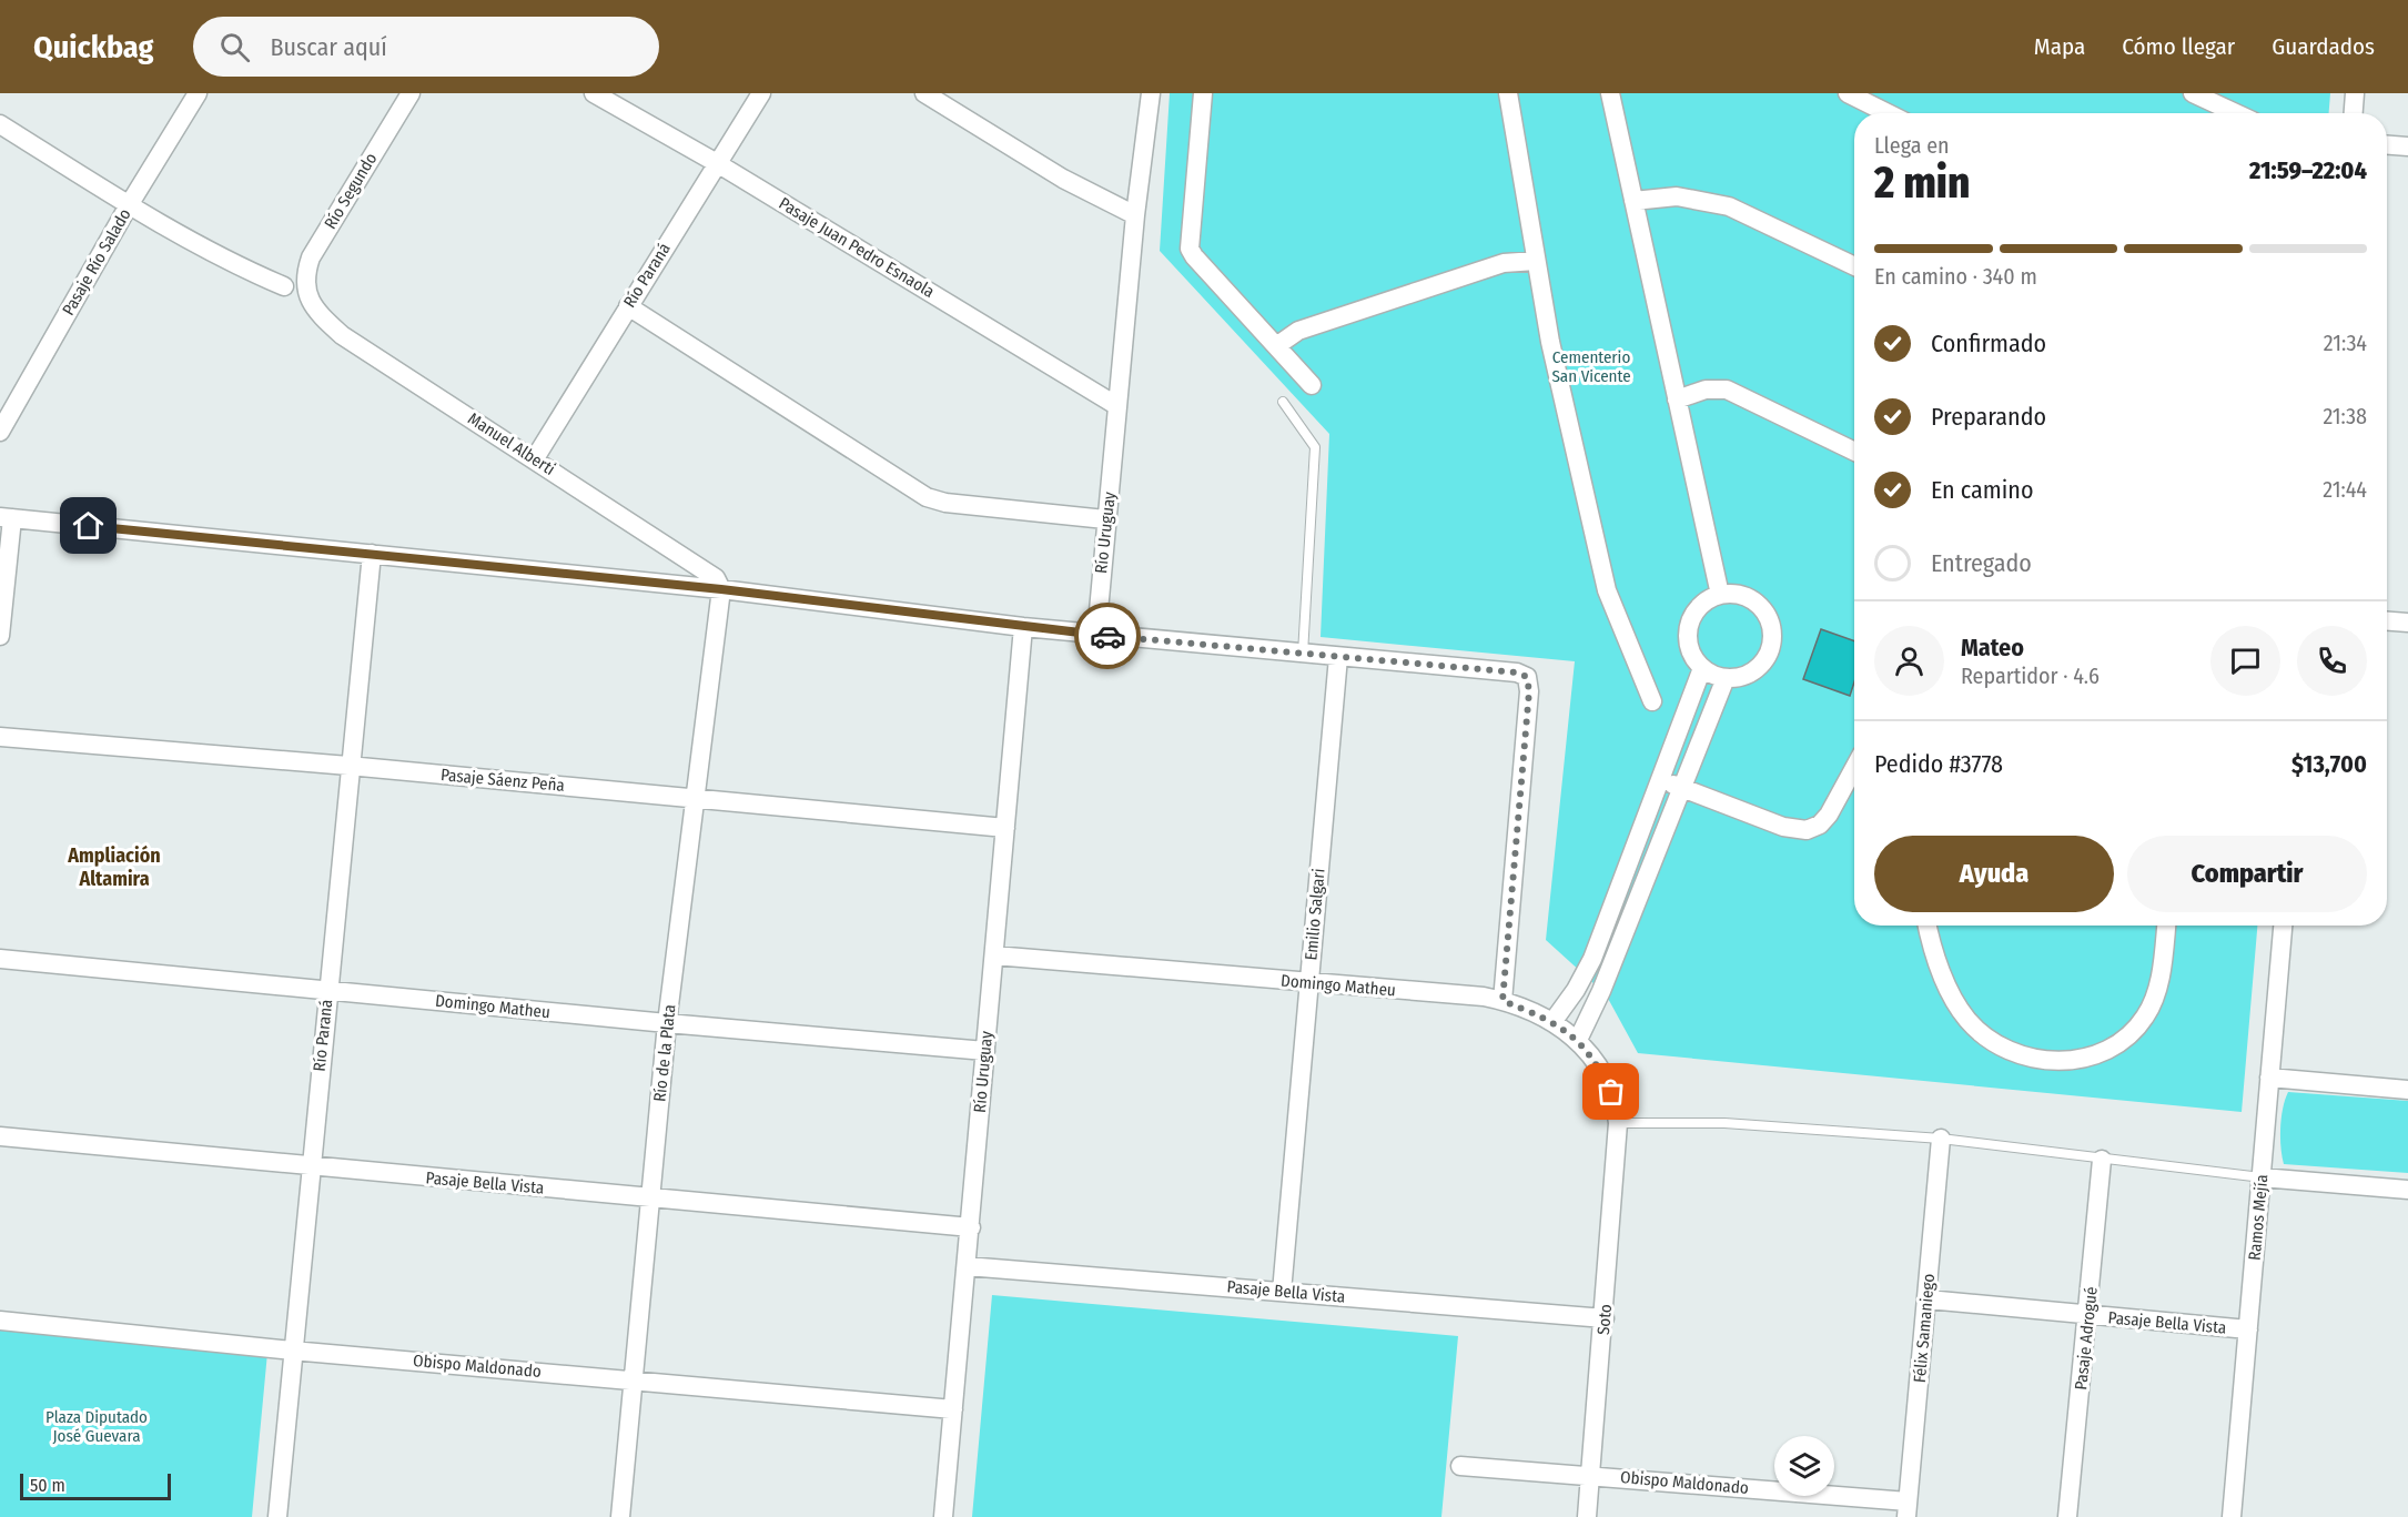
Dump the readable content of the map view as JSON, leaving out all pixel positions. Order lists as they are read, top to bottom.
{
  "streets": {
    "street": [
      "Río Segundo",
      "Pasaje Juan Pedro Esnaola",
      "Pasaje Río Salado",
      "Río Paraná",
      "Manuel Alberti",
      "Río Uruguay",
      "Pasaje Sáenz Peña",
      "Emilio Salgari",
      "Domingo Matheu",
      "Río de la Plata",
      "Pasaje Bella Vista",
      "Ramos Mejía",
      "Soto",
      "Félix Samaniego",
      "Pasaje Adrogué",
      "Obispo Maldonado"
    ]
  },
  "crossings": [
    ["Río Segundo", "Manuel Alberti"],
    ["Pasaje Juan Pedro Esnaola", "Río Paraná"],
    ["Pasaje Juan Pedro Esnaola", "Río Uruguay"],
    ["Río Paraná", "Manuel Alberti"],
    ["Río Paraná", "Pasaje Sáenz Peña"],
    ["Río Paraná", "Domingo Matheu"],
    ["Río Paraná", "Pasaje Bella Vista"],
    ["Río Paraná", "Obispo Maldonado"],
    ["Manuel Alberti", "Río de la Plata"],
    ["Río Uruguay", "Pasaje Sáenz Peña"],
    ["Río Uruguay", "Domingo Matheu"],
    ["Río Uruguay", "Pasaje Bella Vista"],
    ["Río Uruguay", "Obispo Maldonado"],
    ["Pasaje Sáenz Peña", "Río de la Plata"],
    ["Emilio Salgari", "Domingo Matheu"],
    ["Emilio Salgari", "Pasaje Bella Vista"],
    ["Domingo Matheu", "Río de la Plata"],
    ["Domingo Matheu", "Soto"],
    ["Río de la Plata", "Pasaje Bella Vista"],
    ["Río de la Plata", "Obispo Maldonado"],
    ["Pasaje Bella Vista", "Ramos Mejía"],
    ["Pasaje Bella Vista", "Soto"],
    ["Pasaje Bella Vista", "Félix Samaniego"],
    ["Pasaje Bella Vista", "Pasaje Adrogué"],
    ["Soto", "Obispo Maldonado"],
    ["Félix Samaniego", "Obispo Maldonado"]
  ],
  "districts": ["Ampliación Altamira"],
  "parks": ["Cementerio San Vicente", "Plaza Diputado José Guevara"],
  "scale_bar": "50 m",
  "page": {
    "header": "Quickbag",
    "search": "Buscar aquí",
    "nav": ["Mapa", "Cómo llegar", "Guardados"],
    "heading": ["2 min", "Llega en", "21:59–22:04"],
    "panel": [
      "Mateo",
      "Repartidor · 4.6",
      "Pedido #3778",
      "$13,700"
    ],
    "bar": "En camino · 340 m",
    "list": [
      ["Confirmado", "21:34"],
      ["Preparando", "21:38"],
      ["En camino", "21:44"],
      "Entregado"
    ],
    "buttons": ["Ayuda", "Compartir"],
    "scale": "50 m"
  }
}
